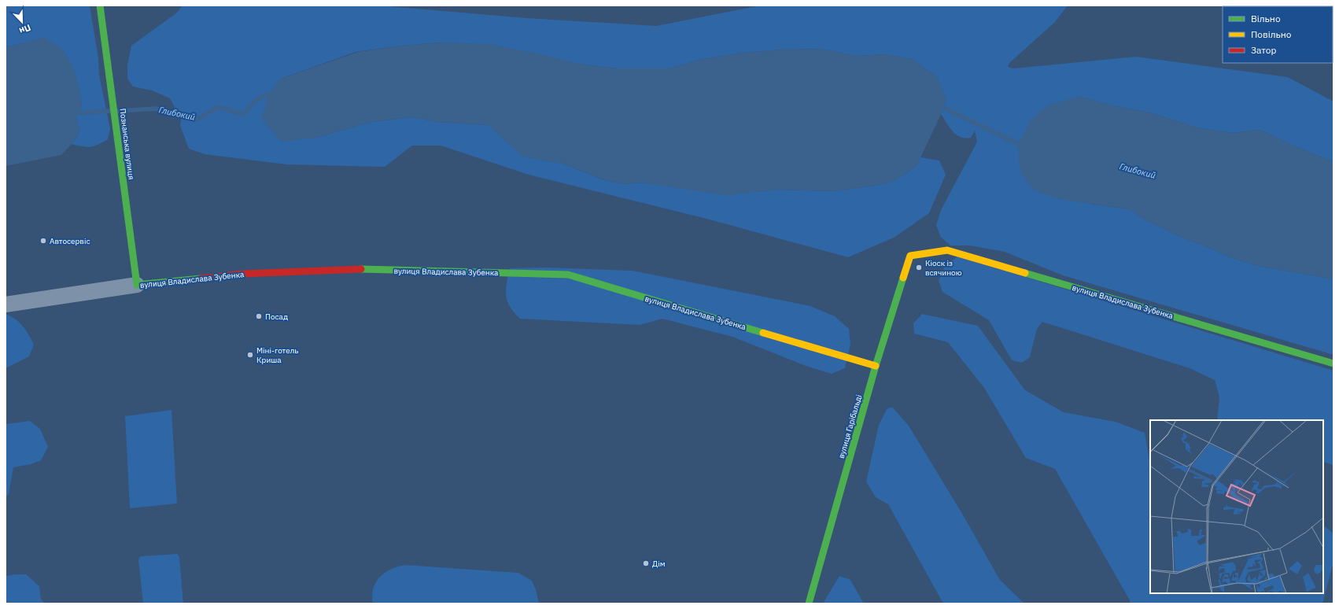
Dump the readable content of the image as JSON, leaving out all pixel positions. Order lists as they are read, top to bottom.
{
  "streets": {
    "street": ["Познанська вулиця", "вулиця Владислава Зубенка", "вулиця Гарібальді"]
  },
  "crossings": [
    ["Познанська вулиця", "вулиця Владислава Зубенка"],
    ["вулиця Владислава Зубенка", "вулиця Гарібальді"]
  ],
  "water": ["Глибокий"],
  "places": [
    "Автосервіс",
    "Кіоск із всячиною",
    "Посад",
    "Міні-готель Криша",
    "Дім"
  ],
  "legend": ["Вільно", "Повільно", "Затор"],
  "north": "bottom right"
}
